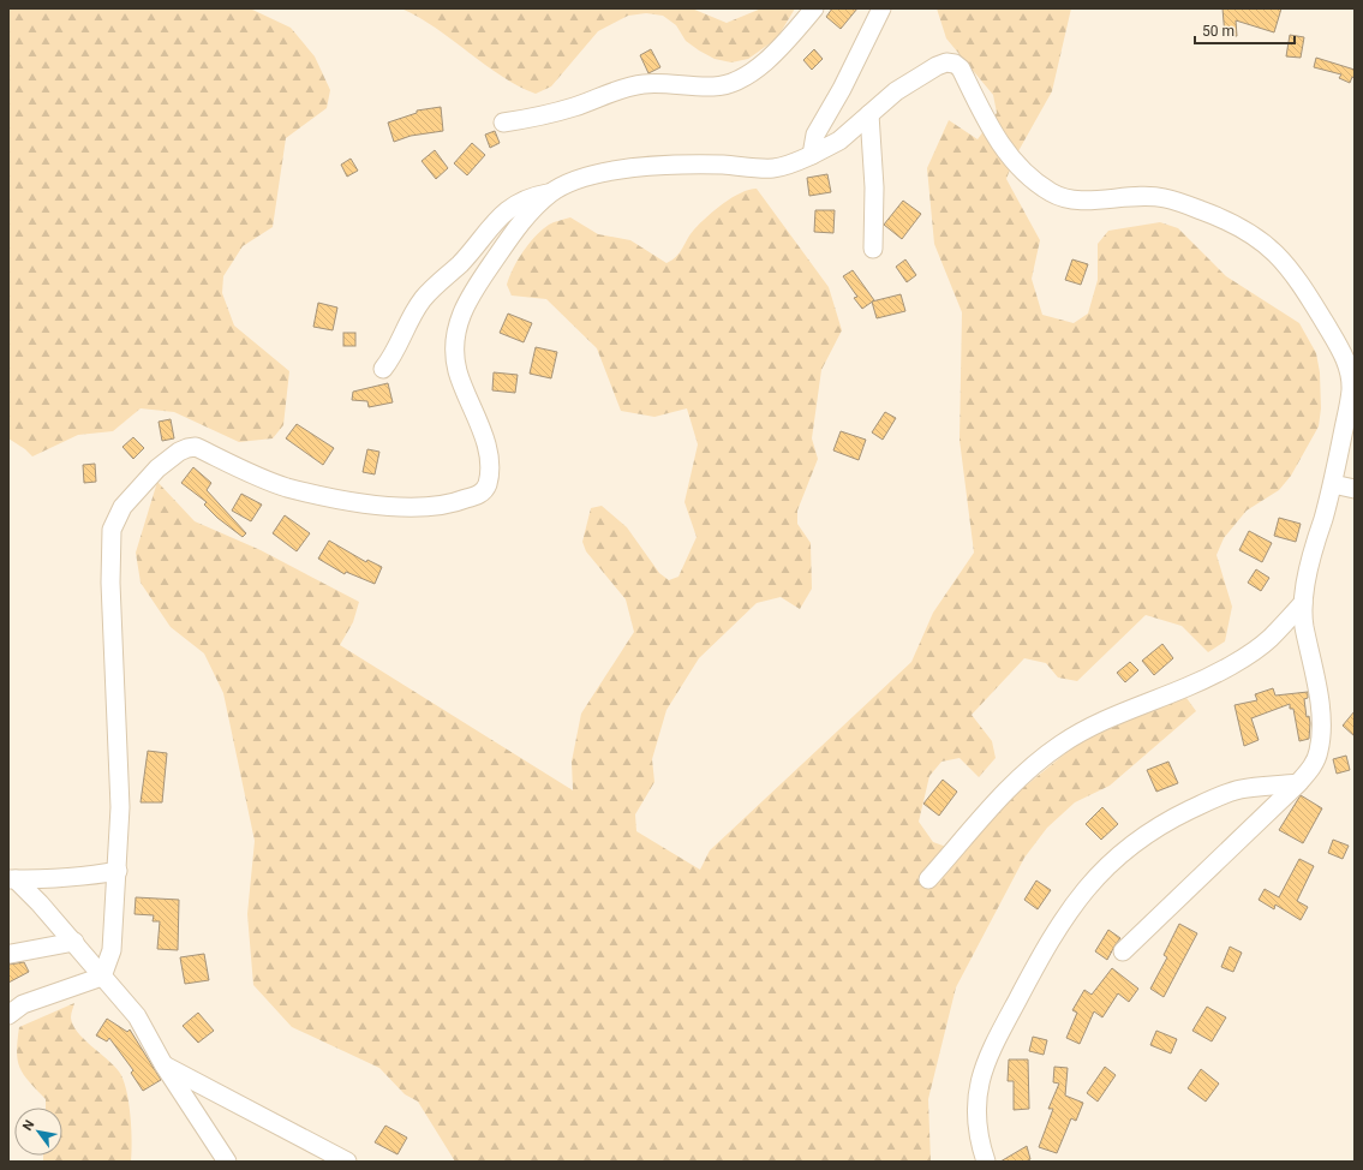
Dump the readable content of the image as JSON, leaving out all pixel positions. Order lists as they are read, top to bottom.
{
  "scale_bar": "50 m",
  "north": "top left"
}
